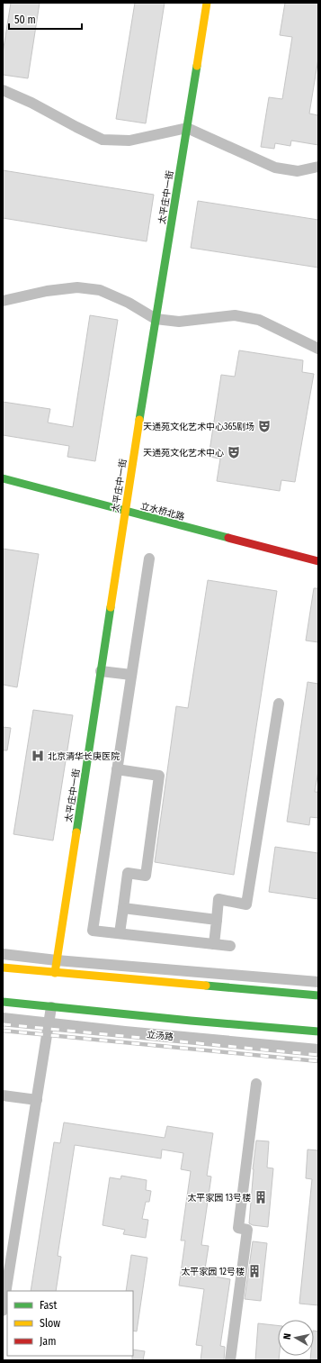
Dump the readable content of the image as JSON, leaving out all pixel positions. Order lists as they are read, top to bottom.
{
  "streets": {
    "street": ["太平庄中一街", "立水桥北路", "立汤路"]
  },
  "crossings": [
    ["太平庄中一街", "立水桥北路"]
  ],
  "places": {
    "theatre": ["天通苑文化艺术中心365剧场", "天通苑文化艺术中心"],
    "hospital": ["北京清华长庚医院"],
    "building": ["太平家园 13号楼", "太平家园 12号楼"]
  },
  "legend": ["Fast", "Slow", "Jam"],
  "scale_bar": "50 m",
  "north": "left"
}
